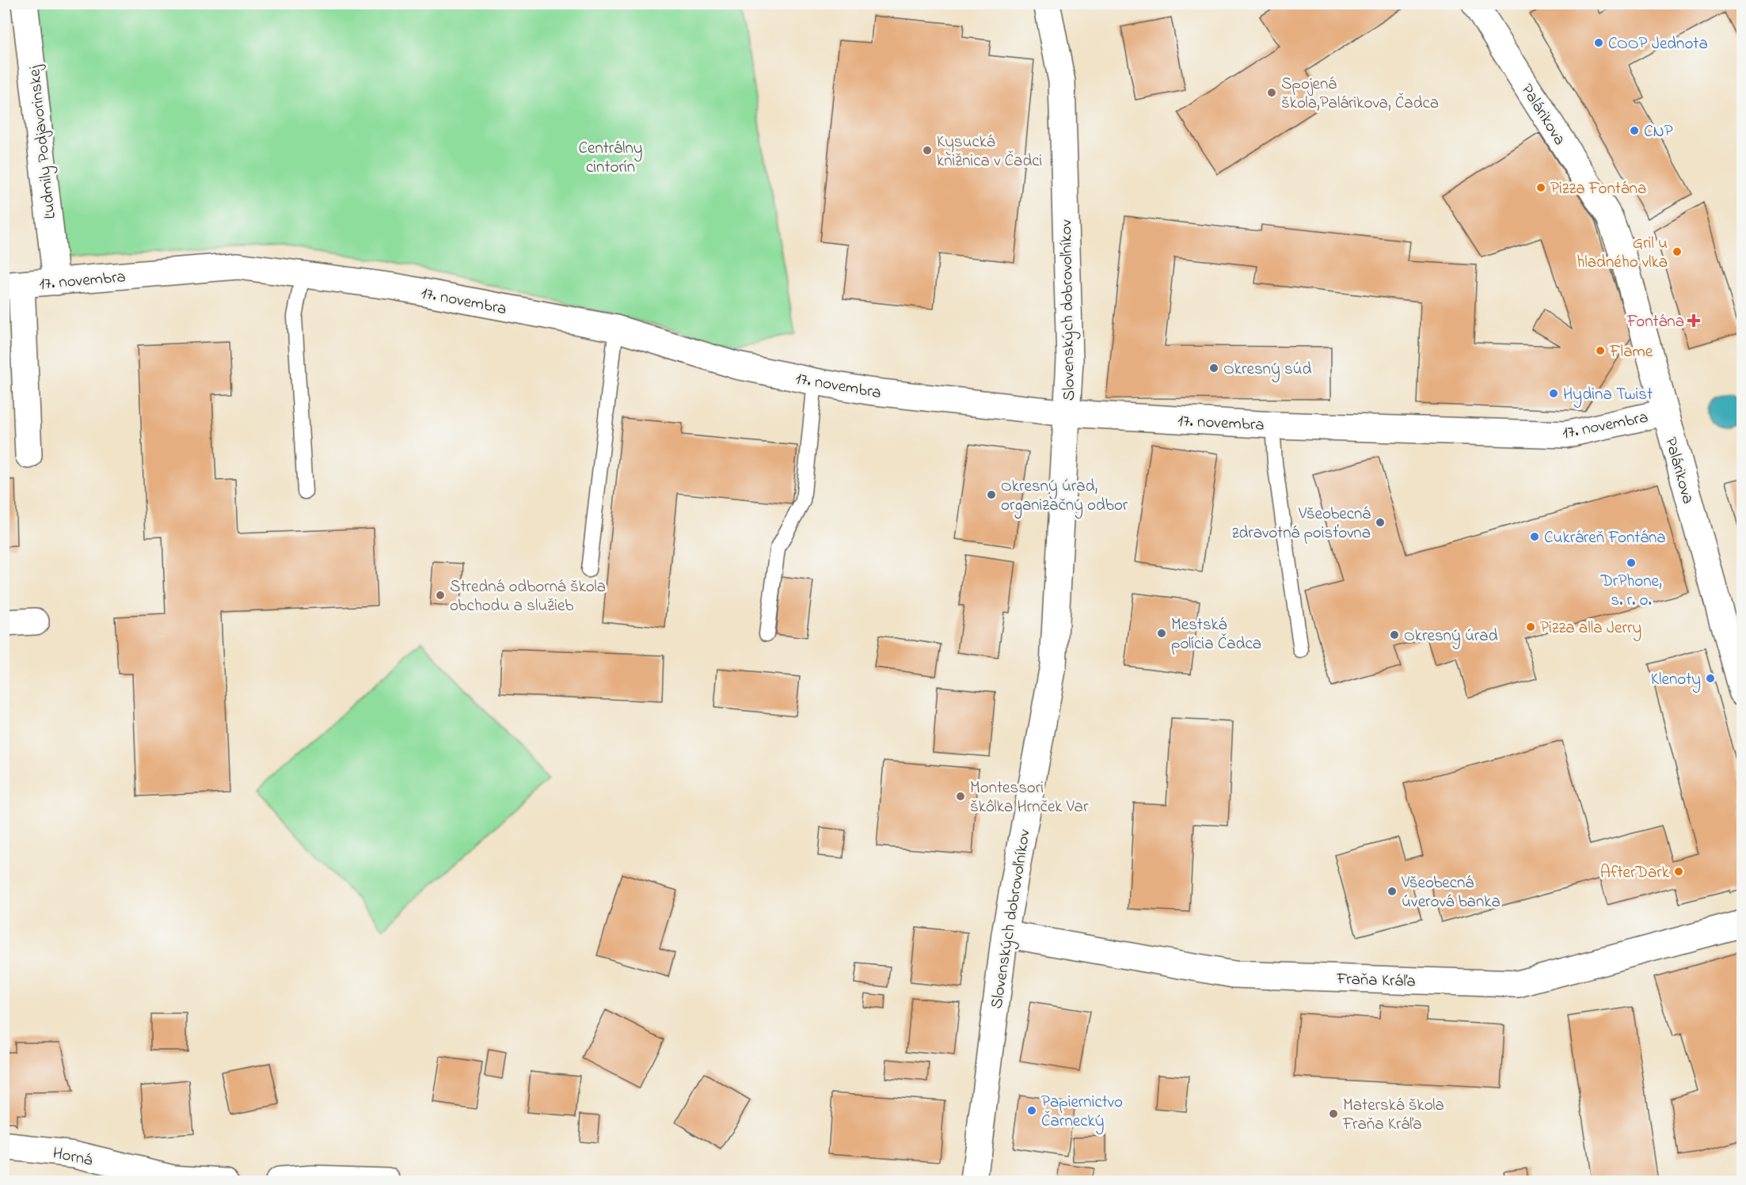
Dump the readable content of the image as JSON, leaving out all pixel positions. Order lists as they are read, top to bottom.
{
  "streets": {
    "street": [
      "Palárikova",
      "Ľudmily Podjavorinskej",
      "17. novembra",
      "Slovenských dobrovoľníkov",
      "Fraňa Kráľa",
      "Horná"
    ]
  },
  "crossings": [
    ["Palárikova", "17. novembra"],
    ["Ľudmily Podjavorinskej", "17. novembra"],
    ["17. novembra", "Slovenských dobrovoľníkov"],
    ["Slovenských dobrovoľníkov", "Fraňa Kráľa"]
  ],
  "parks": ["Centrálny cintorín"],
  "places": {
    "other": [
      "COOP Jednota",
      "Spojená škola,Palárikova, Čadca",
      "CNP",
      "Kysucká knižnica v Čadci",
      "Pizza Fontána",
      "Gril u hladného vlka",
      "Flame",
      "Okresný súd",
      "Hydina Twist",
      "Okresný úrad, organizačný odbor",
      "Všeobecná zdravotná poisťovna",
      "Cukráreň Fontána",
      "DrPhone, s. r. o.",
      "Stredná odborná škola obchodu a služieb",
      "Pizza alla Jerry",
      "Mestská polícia Čadca",
      "Okresný úrad",
      "Klenoty",
      "Montessori škôlka Hrnček Var",
      "AfterDark",
      "Všeobecná úverová banka",
      "Papiernictvo Čarnecký",
      "Materská škola Fraňa Kráľa"
    ],
    "health": ["Fontána"]
  }
}
